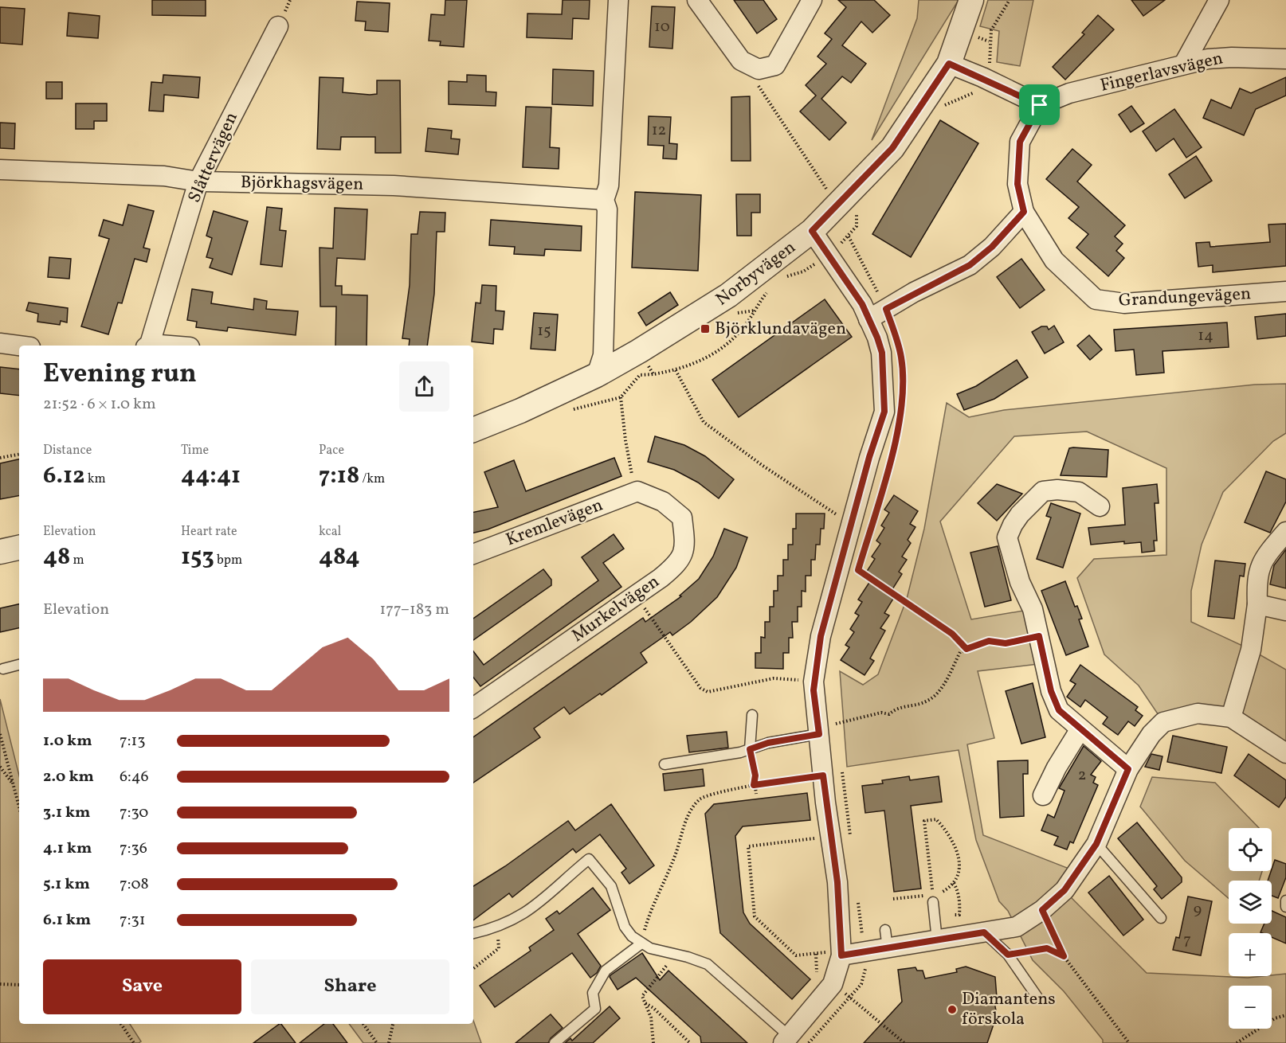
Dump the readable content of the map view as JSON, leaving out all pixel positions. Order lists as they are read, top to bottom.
{
  "streets": {
    "street": [
      "Fingerlavsvägen",
      "Slåttervägen",
      "Björkhagsvägen",
      "Norbyvägen",
      "Grandungevägen",
      "Kremlevägen",
      "Murkelvägen"
    ]
  },
  "crossings": [
    ["Fingerlavsvägen", "Grandungevägen"],
    ["Slåttervägen", "Björkhagsvägen"],
    ["Kremlevägen", "Murkelvägen"]
  ],
  "places": {
    "transit": ["Björklundavägen"],
    "other": ["Diamantens förskola"]
  },
  "house_numbers": [
    "10",
    "12",
    "15",
    "14",
    "2",
    "9",
    "7"
  ],
  "page": {
    "heading": ["Evening run", "21:52 · 6 × 1.0 km"],
    "stats": [
      ["Distance", "6.12 km"],
      ["Time", "44:41"],
      ["Pace", "7:18 /km"],
      ["Elevation", "48 m"],
      ["Heart rate", "153 bpm"],
      ["kcal", "484"]
    ],
    "chart": ["Elevation", "177–183 m"],
    "list": [
      {
        "name": "1.0 km",
        "note": "7:13"
      },
      {
        "name": "2.0 km",
        "note": "6:46"
      },
      {
        "name": "3.1 km",
        "note": "7:30"
      },
      {
        "name": "4.1 km",
        "note": "7:36"
      },
      {
        "name": "5.1 km",
        "note": "7:08"
      },
      {
        "name": "6.1 km",
        "note": "7:31"
      }
    ],
    "map_buttons": ["+", "−"],
    "buttons": ["Save", "Share"]
  }
}
